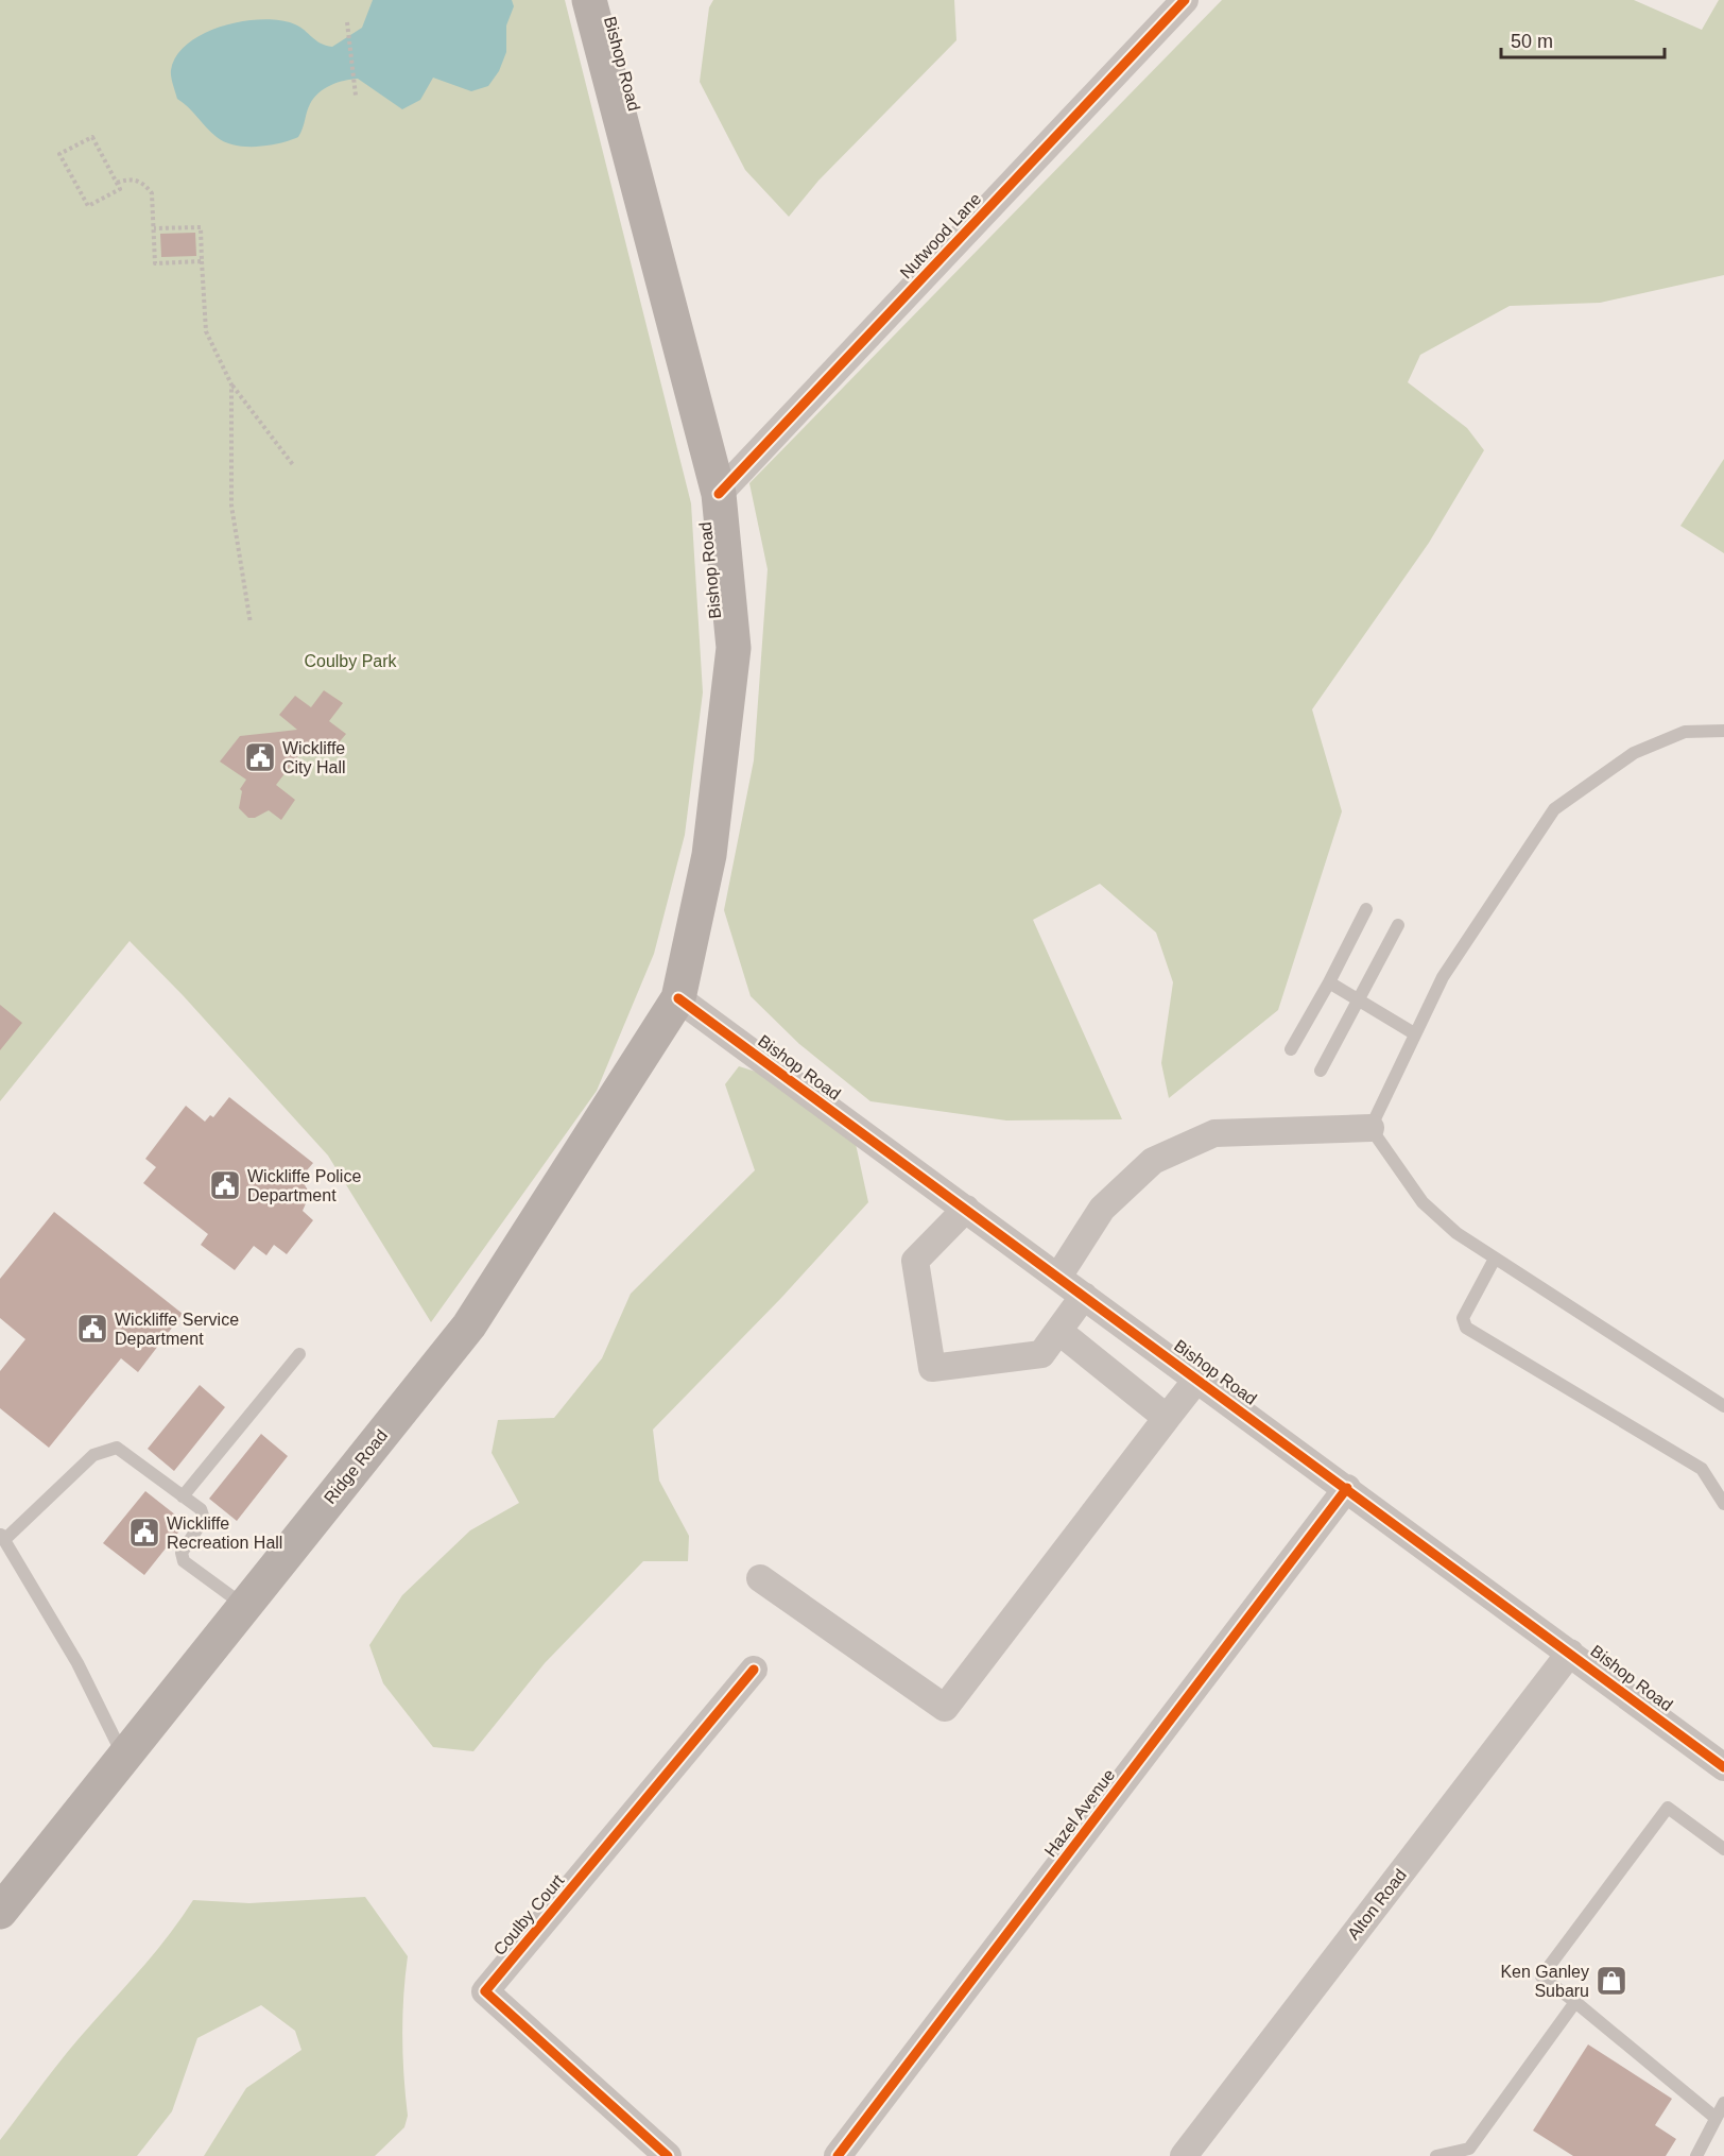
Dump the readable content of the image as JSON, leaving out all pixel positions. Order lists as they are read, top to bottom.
{
  "streets": {
    "main road": ["Bishop Road", "Ridge Road"],
    "street": [
      "Nutwood Lane",
      "Hazel Avenue",
      "Alton Road",
      "Coulby Court"
    ]
  },
  "crossings": [
    ["Bishop Road", "Nutwood Lane"],
    ["Bishop Road", "Ridge Road"],
    ["Bishop Road", "Hazel Avenue"],
    ["Bishop Road", "Alton Road"]
  ],
  "parks": ["Coulby Park"],
  "places": {
    "public building": [
      "Wickliffe City Hall",
      "Wickliffe Police Department",
      "Wickliffe Service Department",
      "Wickliffe Recreation Hall"
    ],
    "shop": ["Ken Ganley Subaru"]
  },
  "scale_bar": "50 m"
}
